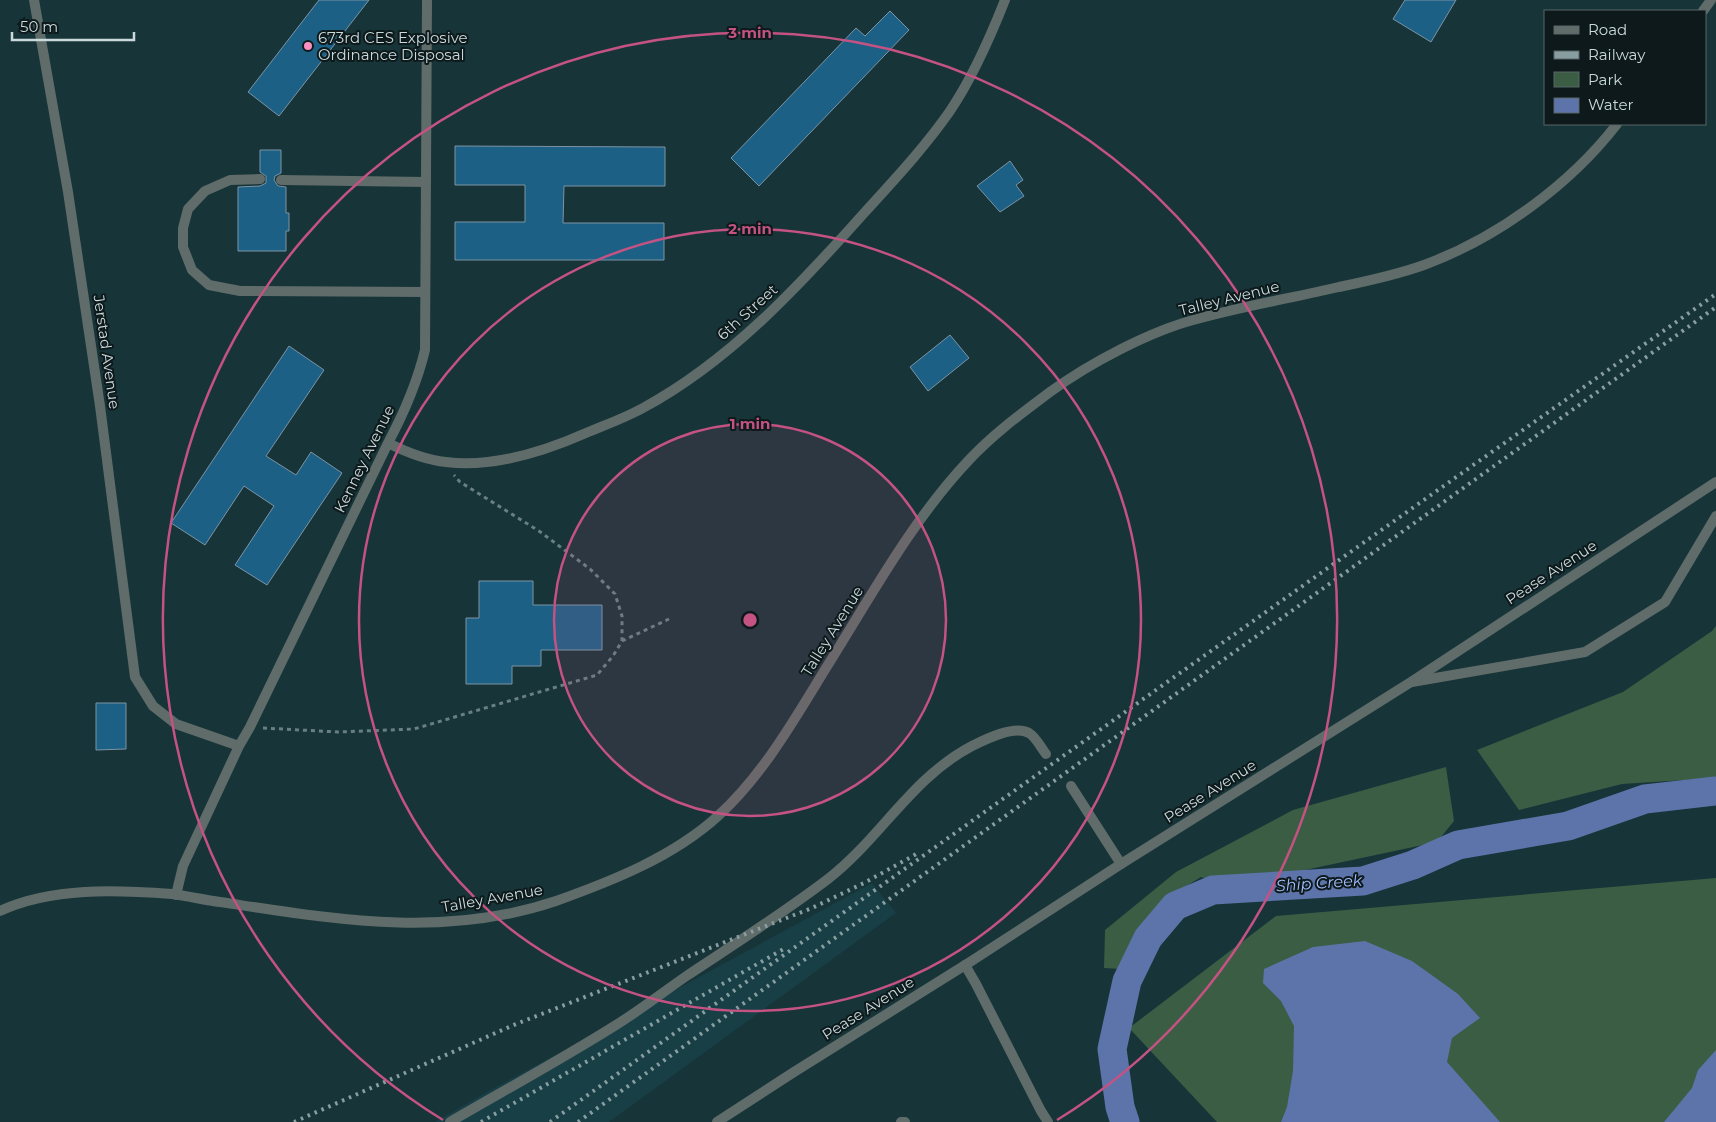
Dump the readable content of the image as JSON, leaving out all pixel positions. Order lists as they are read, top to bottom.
{
  "streets": {
    "street": [
      "Talley Avenue",
      "6th Street",
      "Jerstad Avenue",
      "Kenney Avenue",
      "Pease Avenue"
    ]
  },
  "crossings": [
    ["Talley Avenue", "Kenney Avenue"],
    ["6th Street", "Kenney Avenue"],
    ["Jerstad Avenue", "Kenney Avenue"]
  ],
  "water": ["Ship Creek"],
  "places": ["673rd CES Explosive Ordinance Disposal"],
  "legend": [
    "Road",
    "Railway",
    "Park",
    "Water"
  ],
  "scale_bar": "50 m",
  "rings": ["3 min", "2 min", "1 min"]
}
